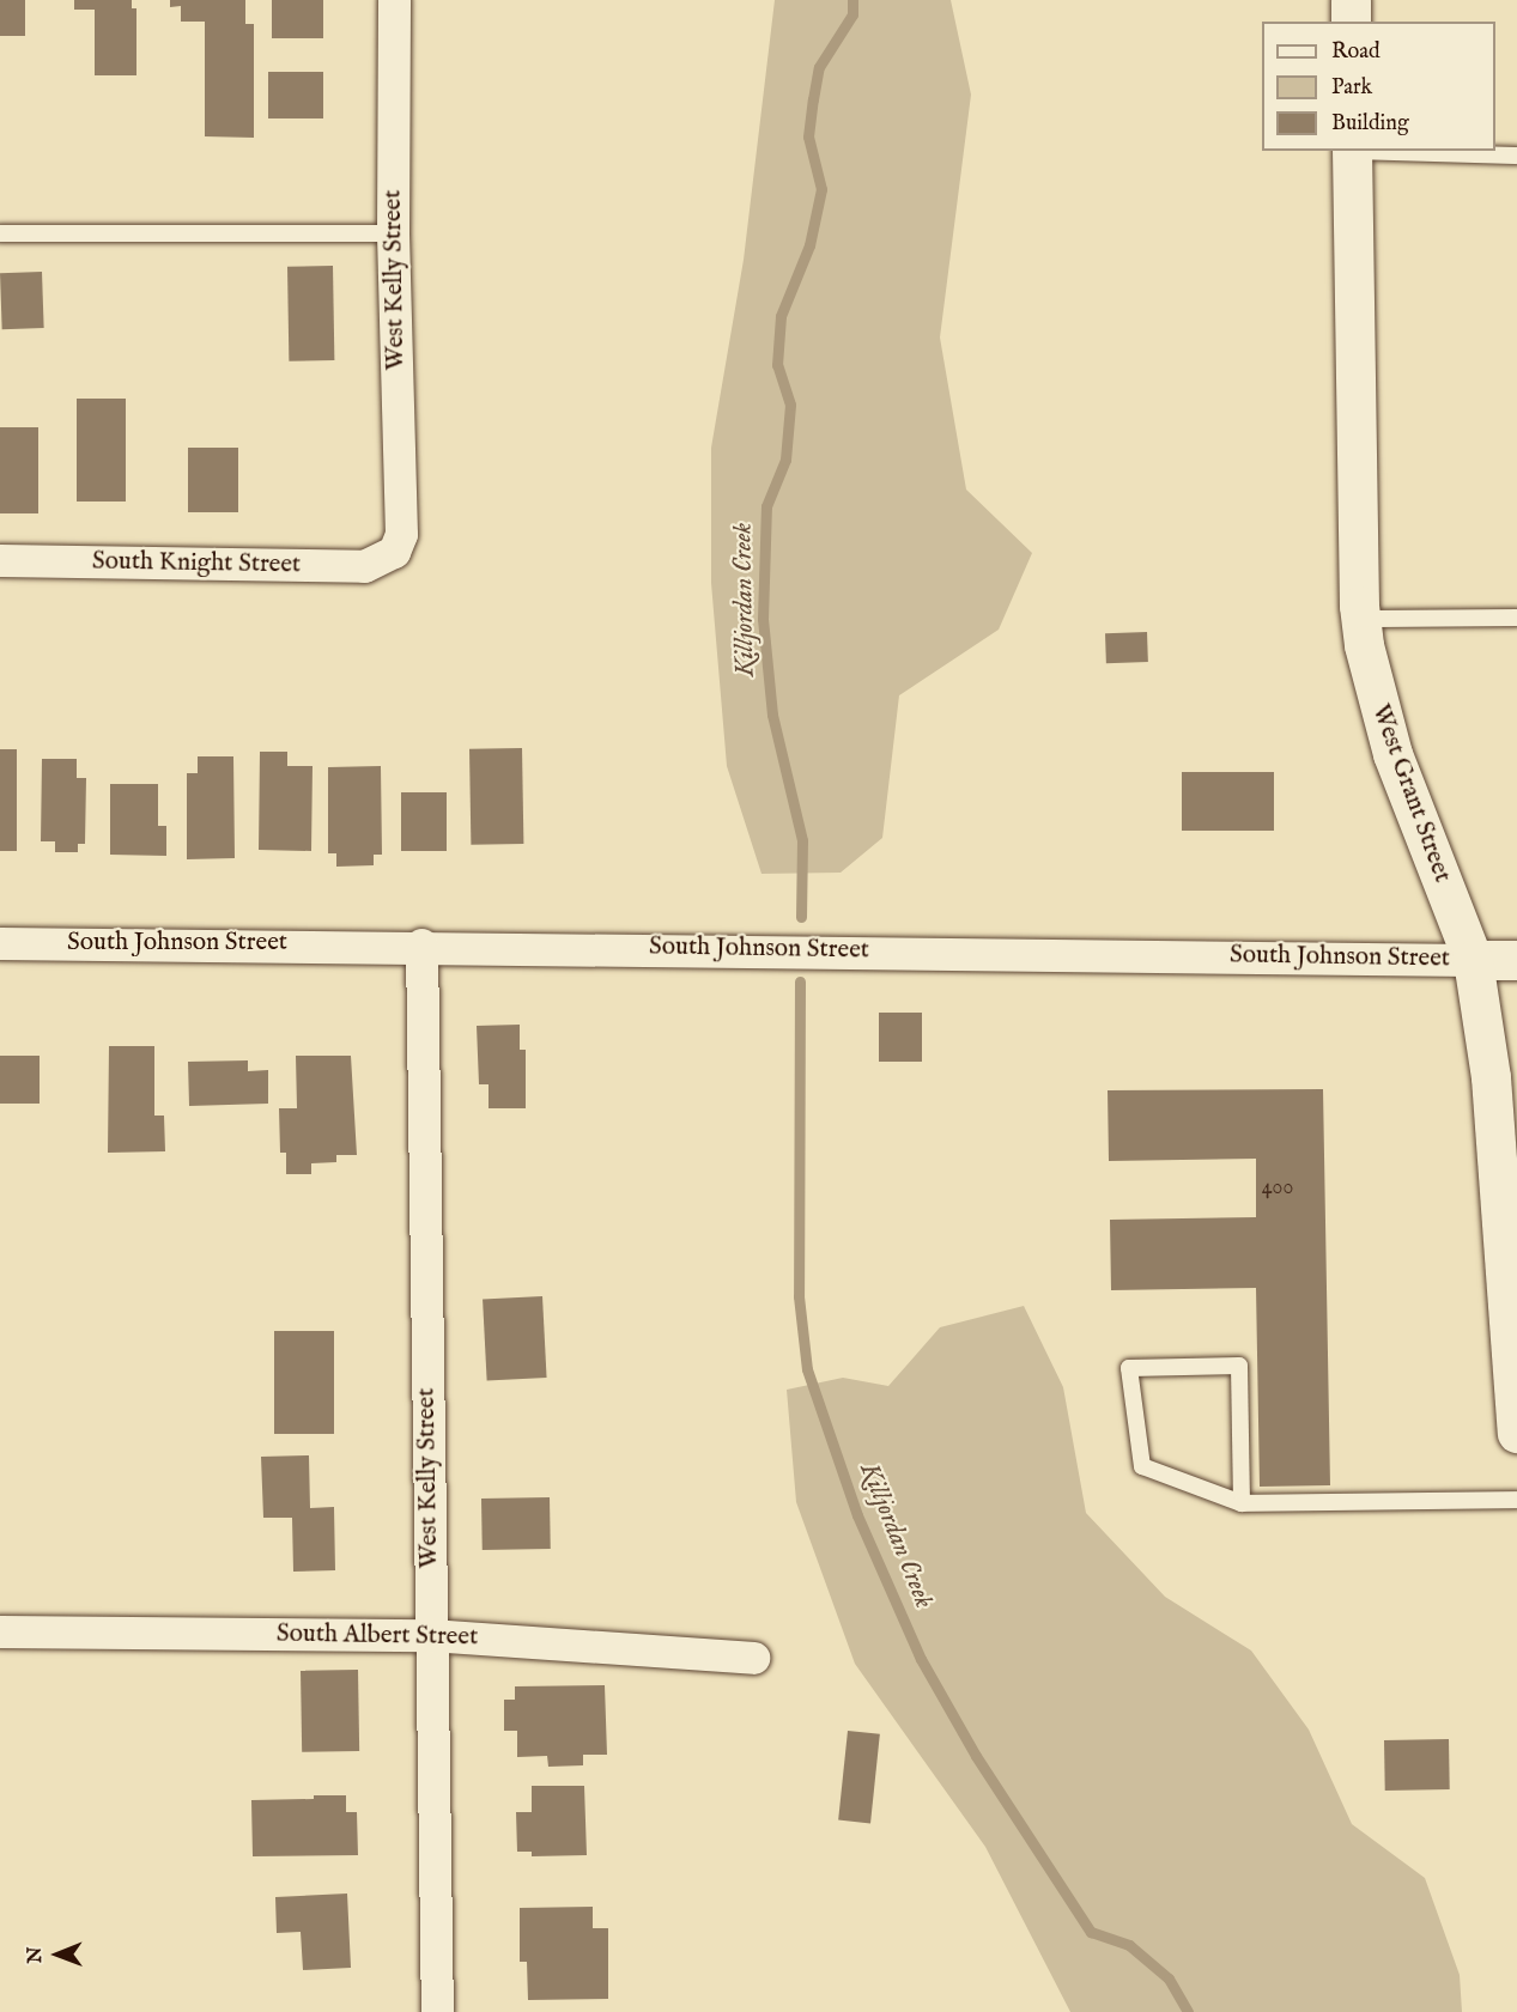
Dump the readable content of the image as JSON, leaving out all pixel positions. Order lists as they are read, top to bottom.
{
  "streets": {
    "main road": ["West Grant Street", "South Johnson Street"],
    "street": ["West Kelly Street", "South Knight Street", "South Albert Street"]
  },
  "crossings": [
    ["West Kelly Street", "South Knight Street"],
    ["West Kelly Street", "South Johnson Street"],
    ["West Kelly Street", "South Albert Street"],
    ["West Grant Street", "South Johnson Street"]
  ],
  "water": ["Killjordan Creek"],
  "house_numbers": ["400"],
  "legend": ["Road", "Park", "Building"],
  "north": "left"
}
